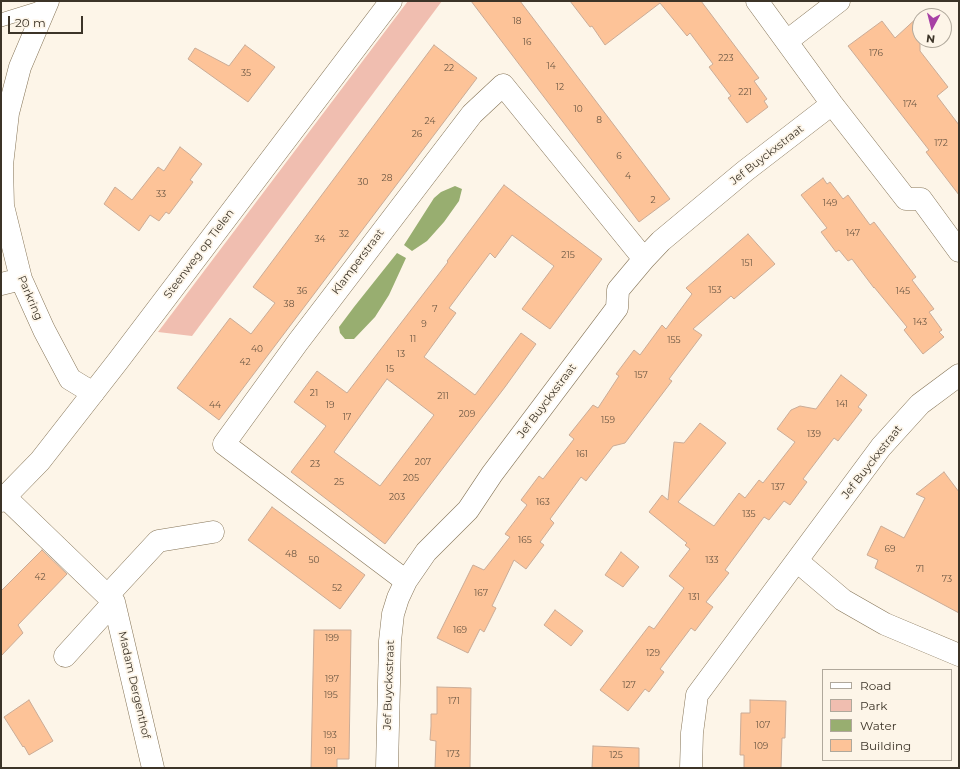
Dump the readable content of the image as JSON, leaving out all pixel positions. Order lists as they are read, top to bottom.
{
  "streets": {
    "street": [
      "Jef Buyckxstraat",
      "Steenweg op Tielen",
      "Klamperstraat",
      "Parkring",
      "Madam Dergenthof"
    ]
  },
  "crossings": [
    ["Jef Buyckxstraat", "Klamperstraat"],
    ["Steenweg op Tielen", "Parkring"]
  ],
  "house_numbers": [
    "18",
    "16",
    "176",
    "223",
    "14",
    "22",
    "35",
    "12",
    "221",
    "174",
    "10",
    "8",
    "24",
    "26",
    "172",
    "6",
    "4",
    "28",
    "30",
    "33",
    "2",
    "149",
    "147",
    "32",
    "34",
    "215",
    "151",
    "153",
    "36",
    "145",
    "38",
    "7",
    "143",
    "9",
    "11",
    "155",
    "40",
    "13",
    "42",
    "15",
    "157",
    "21",
    "211",
    "141",
    "44",
    "19",
    "209",
    "17",
    "159",
    "139",
    "161",
    "207",
    "23",
    "205",
    "25",
    "137",
    "203",
    "163",
    "135",
    "165",
    "69",
    "48",
    "50",
    "133",
    "71",
    "42",
    "73",
    "52",
    "167",
    "131",
    "169",
    "199",
    "129",
    "197",
    "127",
    "195",
    "171",
    "107",
    "193",
    "109",
    "191",
    "173",
    "125"
  ],
  "legend": [
    "Road",
    "Park",
    "Water",
    "Building"
  ],
  "scale_bar": "20 m",
  "north": "bottom"
}
